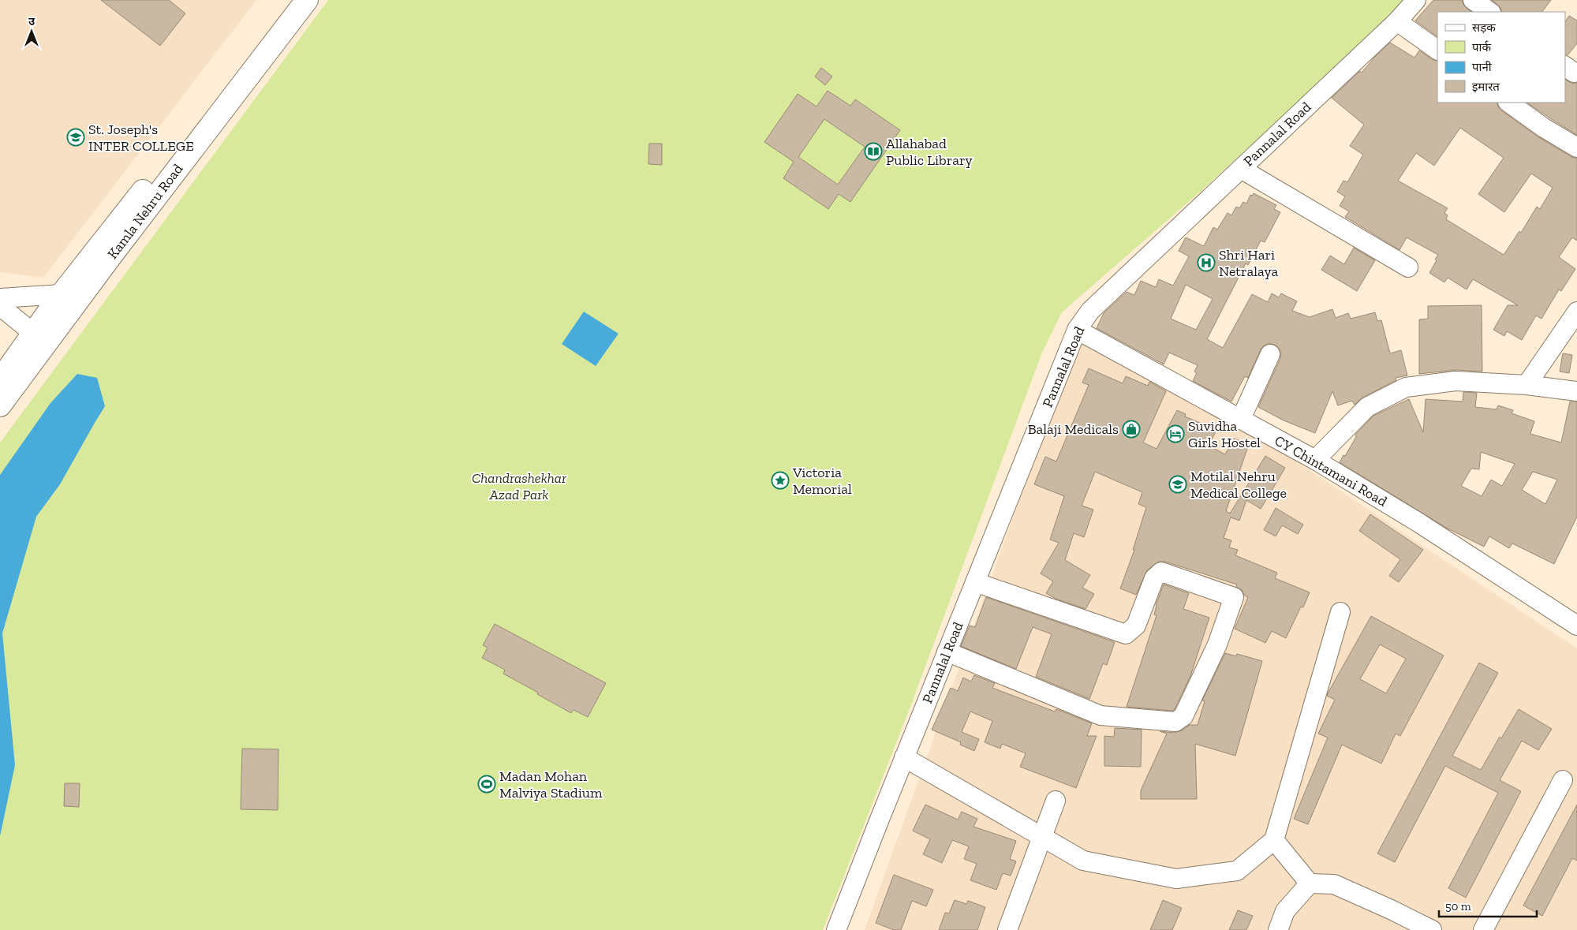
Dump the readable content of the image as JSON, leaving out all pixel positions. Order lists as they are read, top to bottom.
{
  "streets": {
    "main road": ["Kamla Nehru Road"],
    "street": ["Pannalal Road", "CY Chintamani Road"]
  },
  "crossings": [
    ["Pannalal Road", "CY Chintamani Road"]
  ],
  "parks": ["Chandrashekhar Azad Park"],
  "places": {
    "school or university": ["St. Joseph's INTER COLLEGE", "Motilal Nehru Medical College"],
    "library": ["Allahabad Public Library"],
    "hospital": ["Shri Hari Netralaya"],
    "shop": ["Balaji Medicals"],
    "hotel": ["Suvidha Girls Hostel"],
    "place": ["Victoria Memorial"],
    "sports": ["Madan Mohan Malviya Stadium"]
  },
  "legend": [
    "सड़क",
    "पार्क",
    "पानी",
    "इमारत"
  ],
  "scale_bar": "50 m",
  "north": "top"
}
